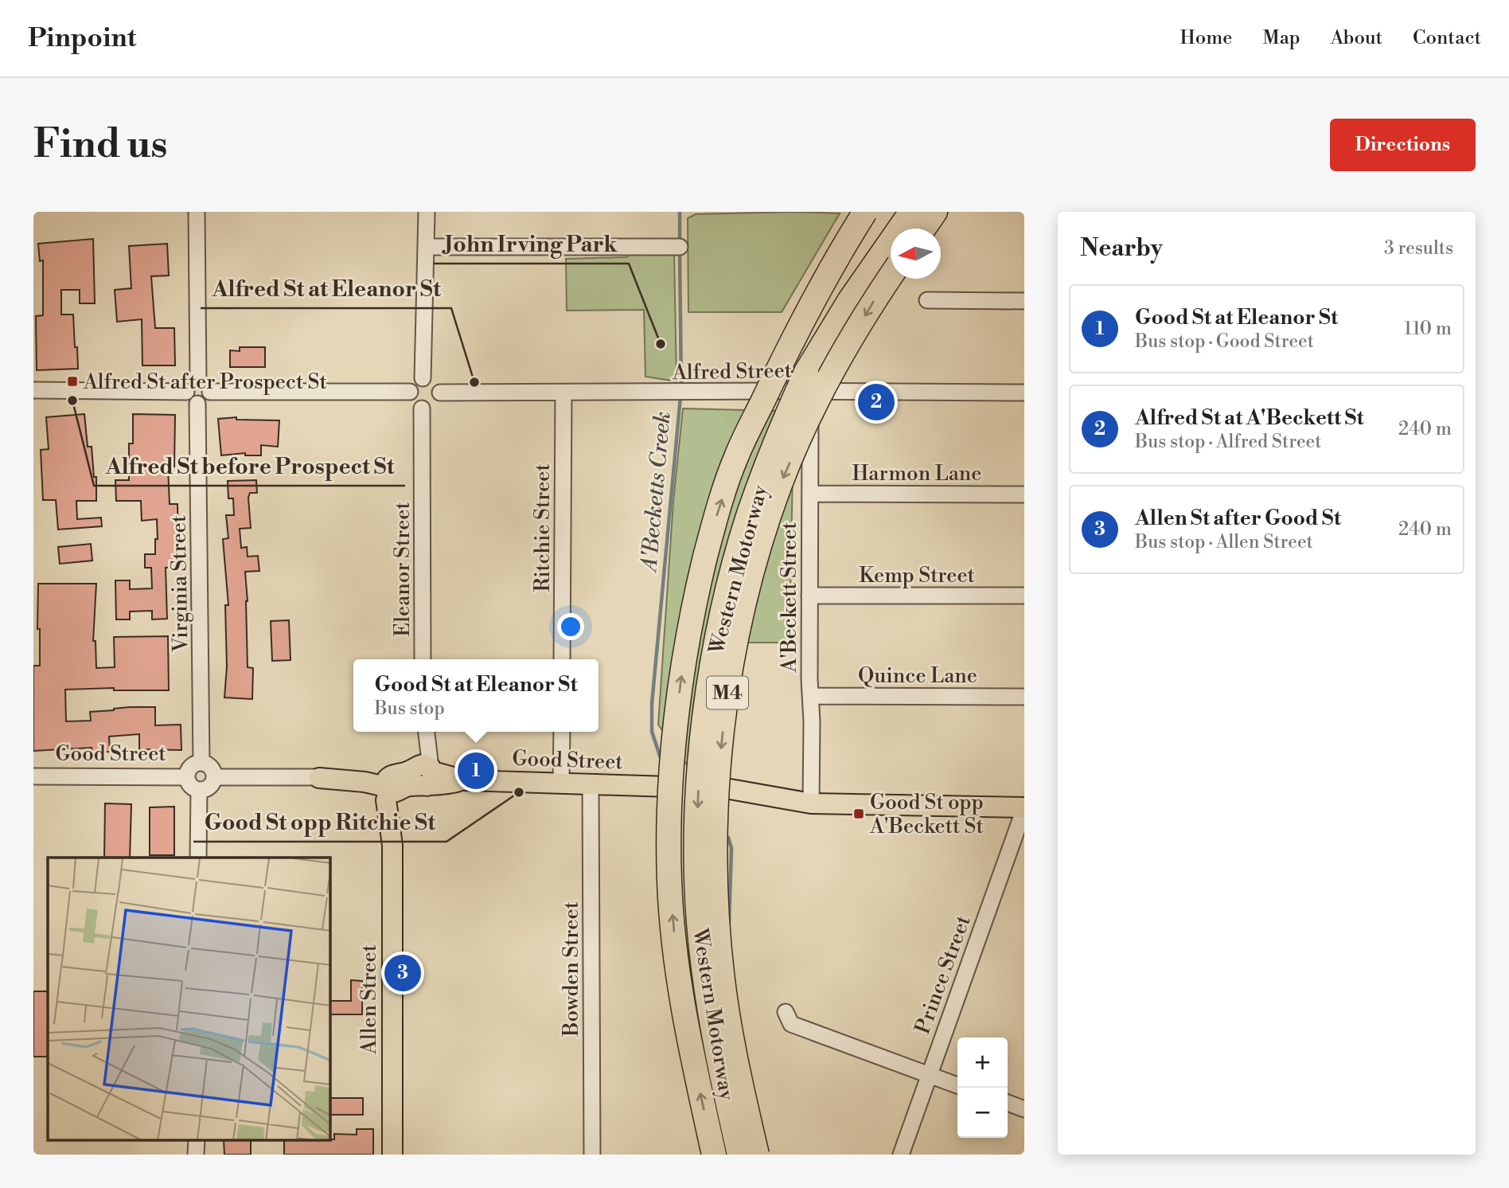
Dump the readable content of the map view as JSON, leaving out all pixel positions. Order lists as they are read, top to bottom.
{
  "streets": {
    "highway": ["Western Motorway", "M4"],
    "main road": ["Good Street", "Allen Street"],
    "street": [
      "Alfred Street",
      "Harmon Lane",
      "Ritchie Street",
      "Eleanor Street",
      "Kemp Street",
      "Virginia Street",
      "A'Beckett Street",
      "Quince Lane",
      "Bowden Street",
      "Prince Street"
    ]
  },
  "crossings": [
    ["Alfred Street", "Ritchie Street"],
    ["Alfred Street", "Eleanor Street"],
    ["Alfred Street", "Western Motorway"],
    ["Alfred Street", "A'Beckett Street"],
    ["Harmon Lane", "A'Beckett Street"],
    ["Western Motorway", "A'Beckett Street"],
    ["Kemp Street", "A'Beckett Street"],
    ["Virginia Street", "Good Street"],
    ["A'Beckett Street", "Quince Lane"],
    ["Good Street", "Bowden Street"],
    ["Good Street", "Allen Street"]
  ],
  "water": ["A'Becketts Creek"],
  "places": {
    "other": [
      "John Irving Park",
      "Alfred St at Eleanor St",
      "Alfred St before Prospect St",
      "Good St opp Ritchie St"
    ],
    "transit": ["Alfred St after Prospect St", "Good St opp A'Beckett St"]
  },
  "north": "left",
  "page": {
    "header": "Pinpoint",
    "nav": [
      "Home",
      "Map",
      "About",
      "Contact"
    ],
    "buttons": "Directions",
    "title": "Find us",
    "heading": ["Nearby", "3 results"],
    "list": [
      {
        "mark": "1",
        "name": "Good St at Eleanor St",
        "note": "Bus stop · Good Street",
        "value": "110 m"
      },
      {
        "mark": "2",
        "name": "Alfred St at A'Beckett St",
        "note": "Bus stop · Alfred Street",
        "value": "240 m"
      },
      {
        "mark": "3",
        "name": "Allen St after Good St",
        "note": "Bus stop · Allen Street",
        "value": "240 m"
      }
    ],
    "pins": ["2", "1", "3"],
    "popup": ["Good St at Eleanor St", "Bus stop"],
    "map_buttons": ["+", "−"]
  }
}
